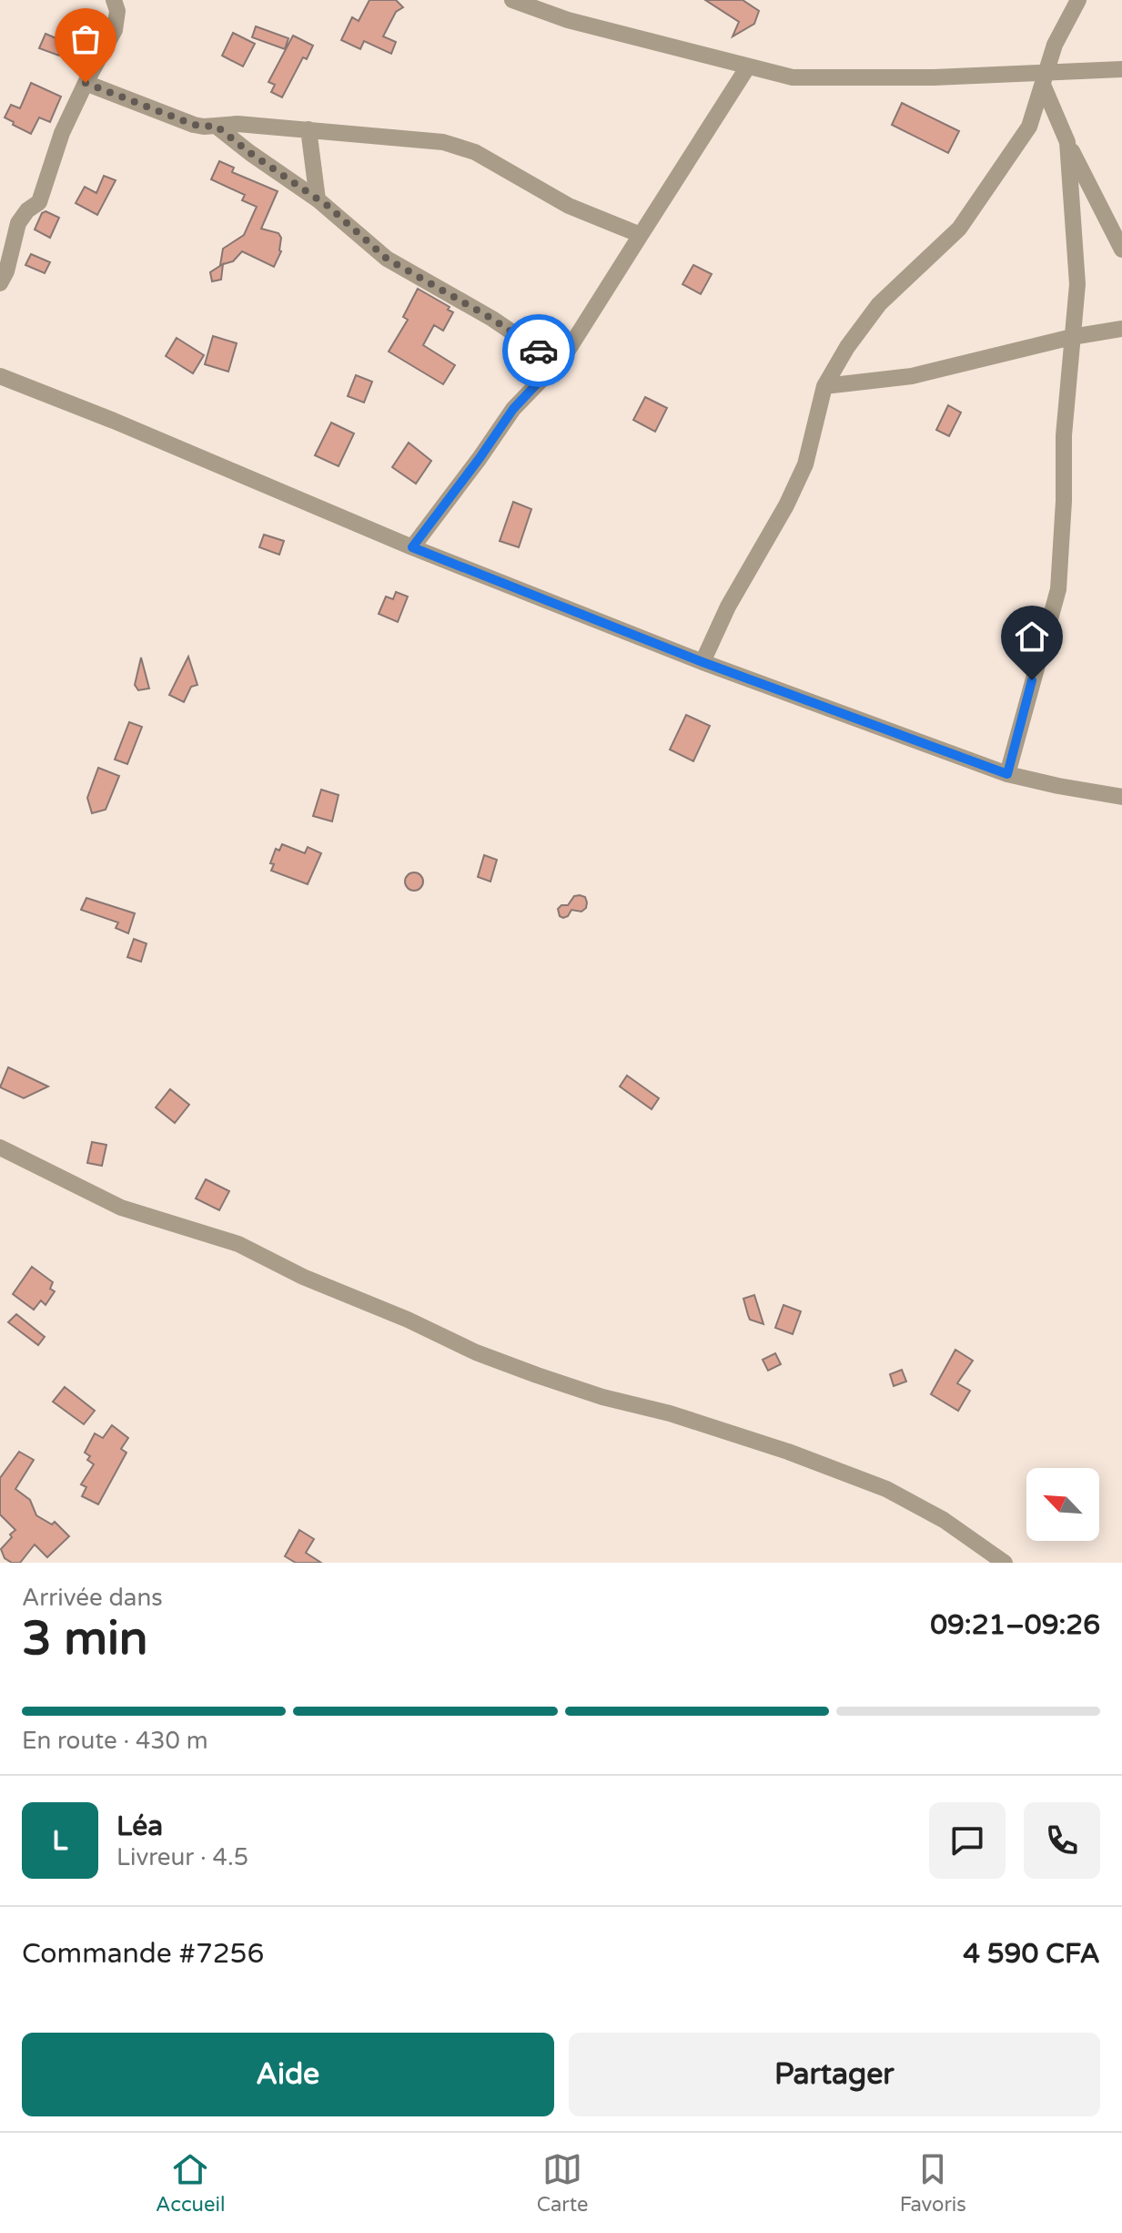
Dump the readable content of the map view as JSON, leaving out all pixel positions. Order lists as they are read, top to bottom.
{
  "north": "top left",
  "page": {
    "heading": ["3 min", "Arrivée dans", "09:21–09:26"],
    "panel": [
      "Léa",
      "Livreur · 4.5",
      "Commande #7256",
      "4 590 CFA"
    ],
    "bar": "En route · 430 m",
    "round": "L",
    "buttons": ["Aide", "Partager"],
    "tabs": ["Accueil", "Carte", "Favoris"]
  }
}
